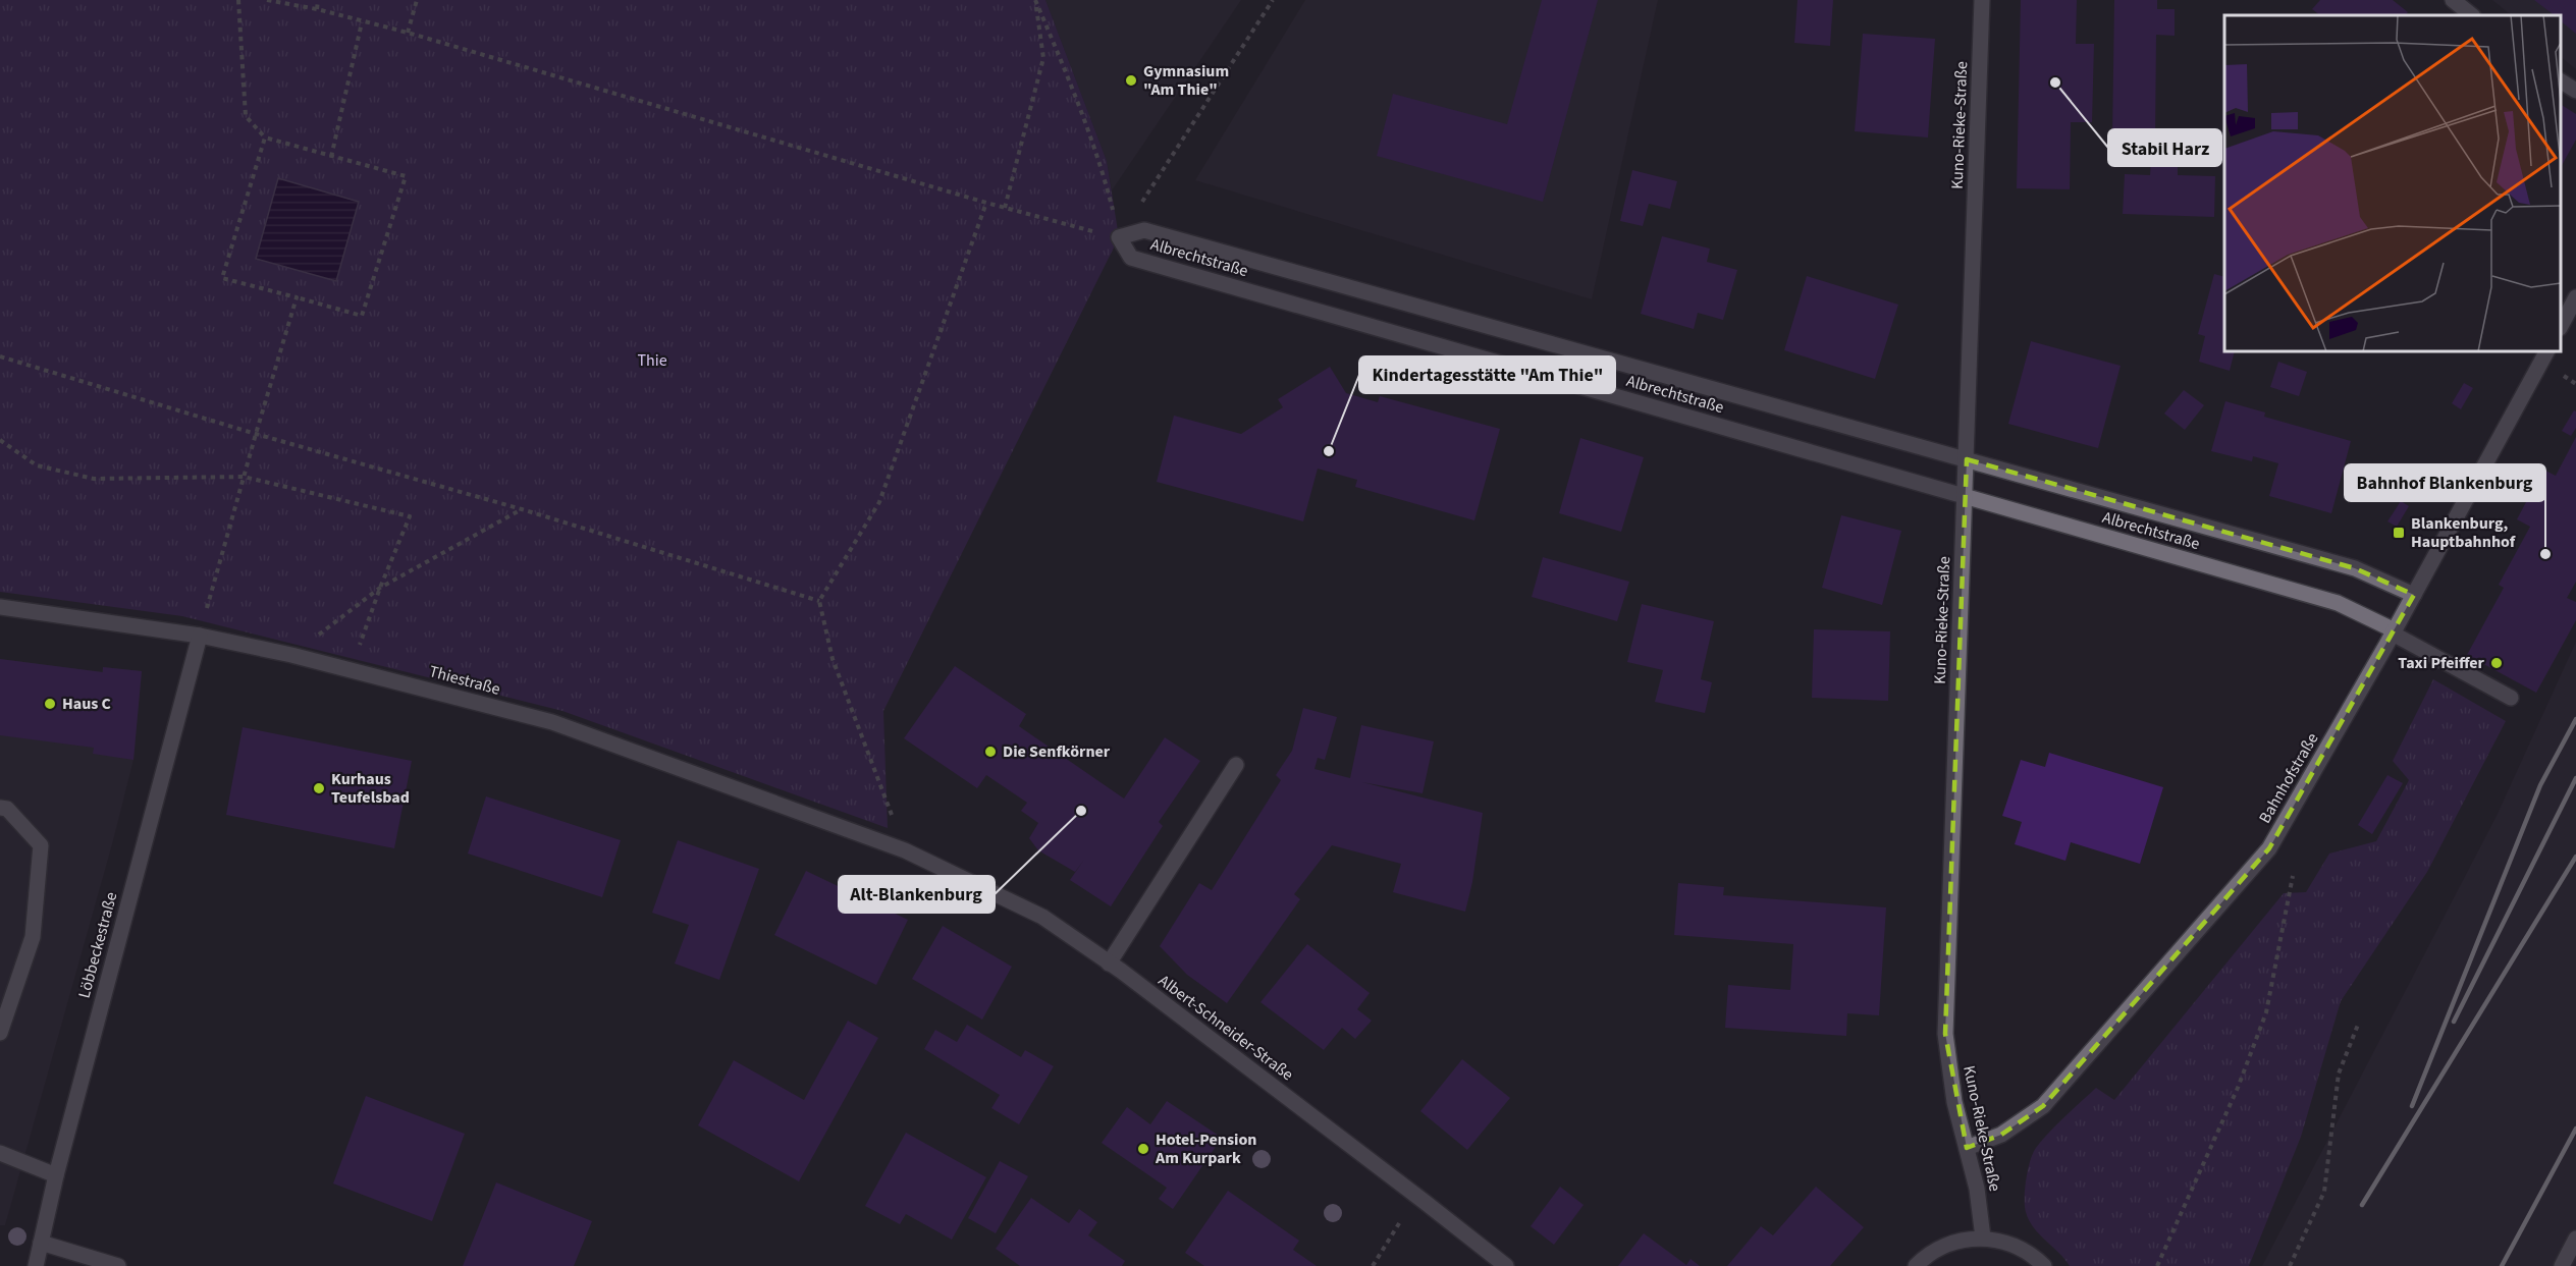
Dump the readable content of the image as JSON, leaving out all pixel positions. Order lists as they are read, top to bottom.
{
  "streets": {
    "street": [
      "Kuno-Rieke-Straße",
      "Albrechtstraße",
      "Thiestraße",
      "Bahnhofstraße",
      "Löbbeckestraße",
      "Albert-Schneider-Straße"
    ]
  },
  "crossings": [
    ["Kuno-Rieke-Straße", "Albrechtstraße"],
    ["Kuno-Rieke-Straße", "Bahnhofstraße"],
    ["Albrechtstraße", "Bahnhofstraße"],
    ["Thiestraße", "Löbbeckestraße"],
    ["Thiestraße", "Albert-Schneider-Straße"]
  ],
  "parks": ["Thie"],
  "places": {
    "other": [
      "Gymnasium \"Am Thie\"",
      "Stabil Harz",
      "Kindertagesstätte \"Am Thie\"",
      "Bahnhof Blankenburg",
      "Taxi Pfeiffer",
      "Haus C",
      "Die Senfkörner",
      "Kurhaus Teufelsbad",
      "Alt-Blankenburg",
      "Hotel-Pension Am Kurpark"
    ],
    "transit": ["Blankenburg, Hauptbahnhof"]
  }
}
